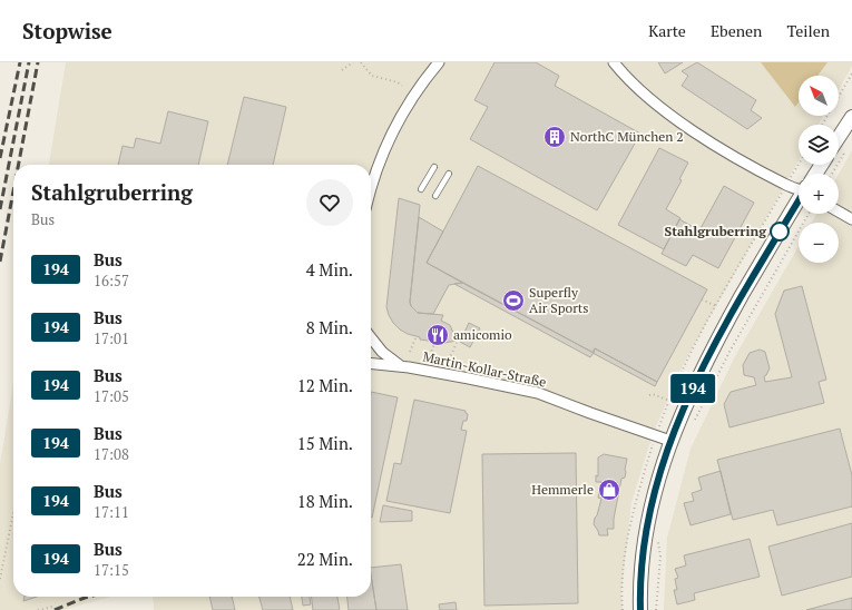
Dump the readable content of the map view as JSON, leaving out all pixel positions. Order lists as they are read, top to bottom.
{
  "streets": {
    "street": ["Martin-Kollar-Straße"]
  },
  "places": {
    "building": ["NorthC München 2"],
    "other": ["Stahlgruberring"],
    "sports": ["Superfly Air Sports"],
    "restaurant": ["amicomio"],
    "shop": ["Hemmerle"]
  },
  "lines": ["bus line 194"],
  "north": "top left",
  "page": {
    "header": "Stopwise",
    "nav": ["Karte", "Ebenen", "Teilen"],
    "on_map": "194",
    "map_buttons": ["+", "−"],
    "heading": ["Stahlgruberring", "Bus"],
    "list": [
      {
        "mark": "194",
        "name": "Bus",
        "note": "16:57",
        "value": "4 Min."
      },
      {
        "mark": "194",
        "name": "Bus",
        "note": "17:01",
        "value": "8 Min."
      },
      {
        "mark": "194",
        "name": "Bus",
        "note": "17:05",
        "value": "12 Min."
      },
      {
        "mark": "194",
        "name": "Bus",
        "note": "17:08",
        "value": "15 Min."
      },
      {
        "mark": "194",
        "name": "Bus",
        "note": "17:11",
        "value": "18 Min."
      },
      {
        "mark": "194",
        "name": "Bus",
        "note": "17:15",
        "value": "22 Min."
      }
    ]
  }
}
